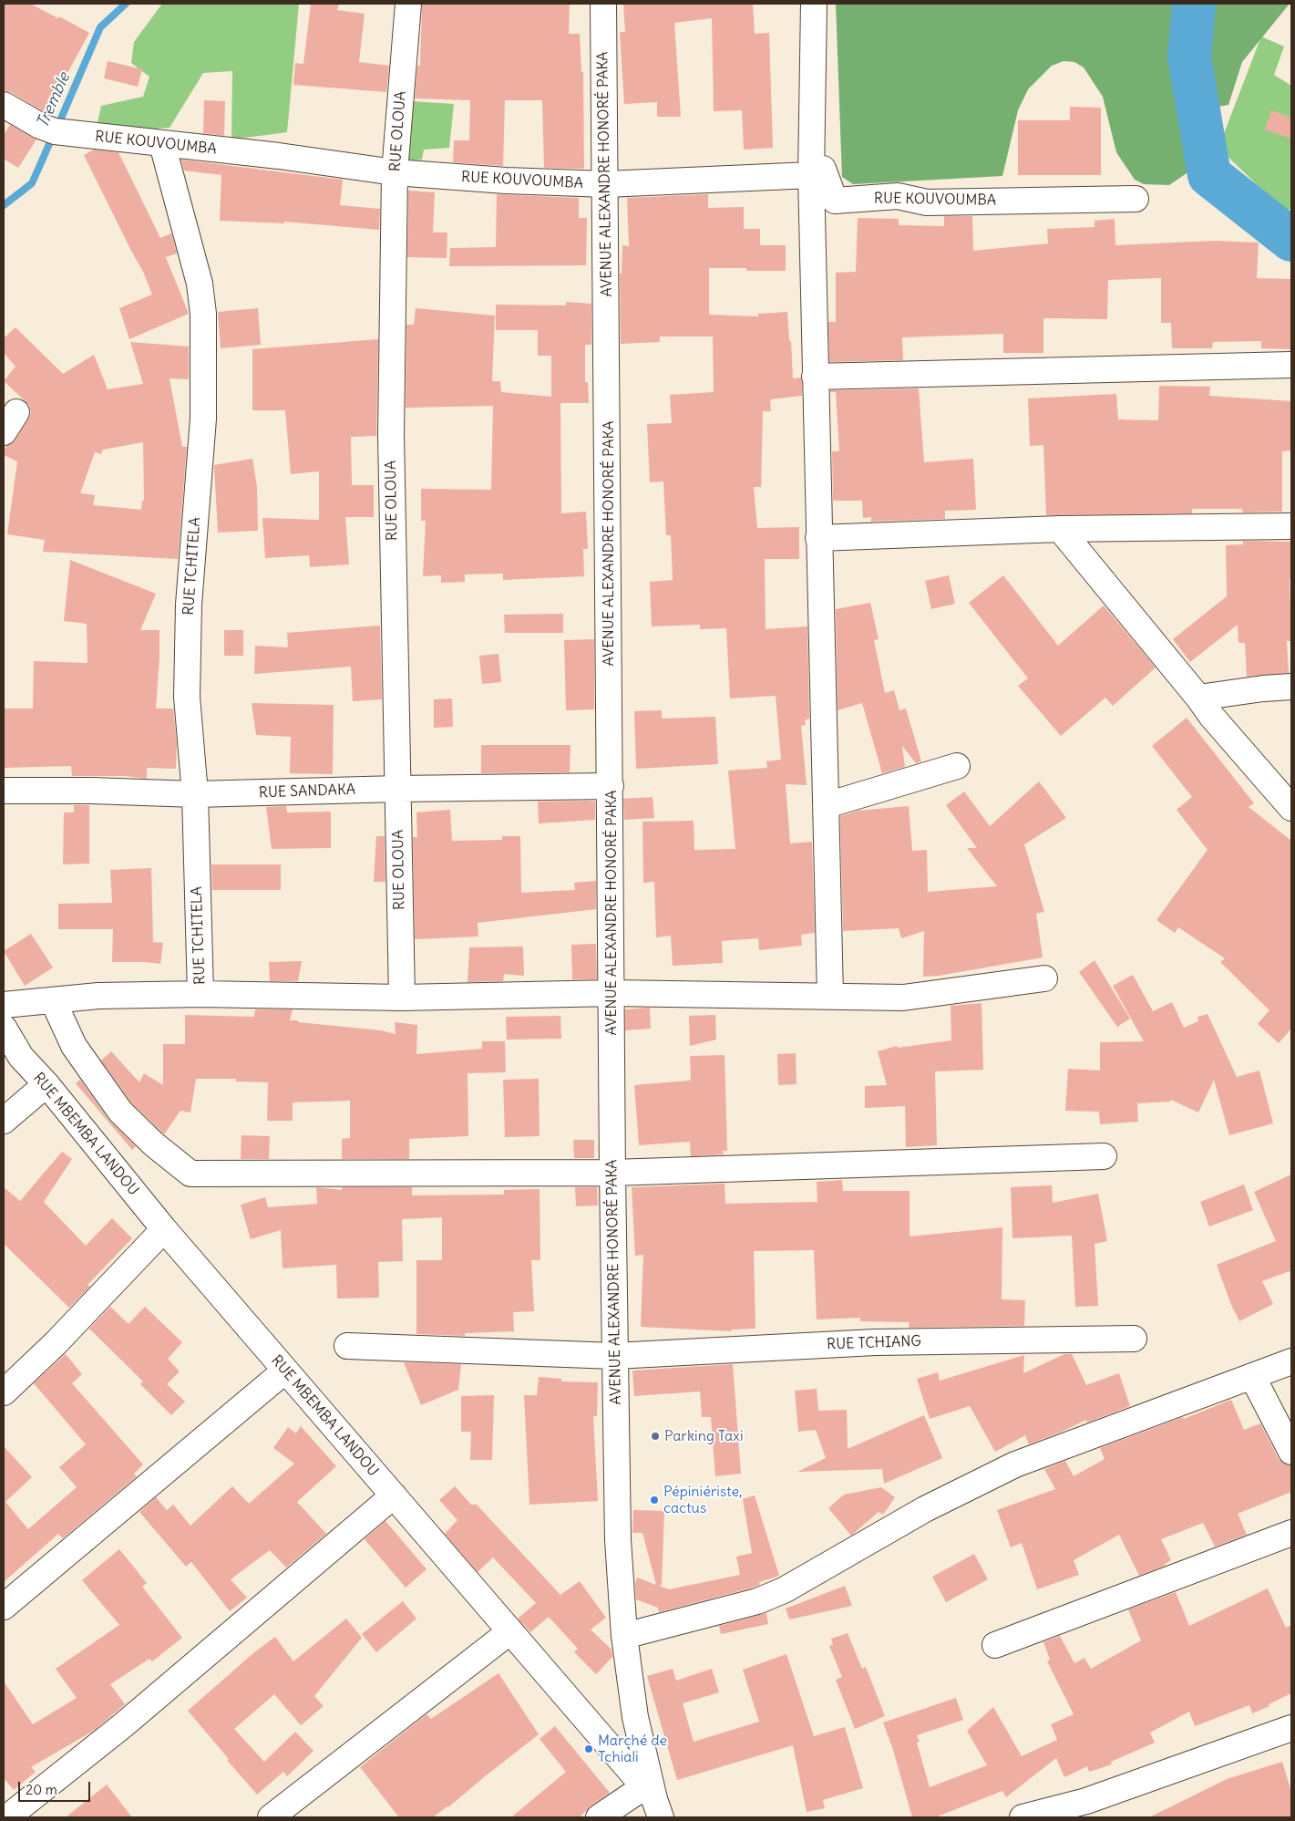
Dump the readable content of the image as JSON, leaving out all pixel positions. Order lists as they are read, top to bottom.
{
  "streets": {
    "street": [
      "RUE OLOUA",
      "RUE KOUVOUMBA",
      "AVENUE ALEXANDRE HONORÉ PAKA",
      "RUE TCHITELA",
      "RUE SANDAKA",
      "RUE MBEMBA LANDOU",
      "RUE TCHIANG"
    ]
  },
  "crossings": [
    ["RUE OLOUA", "RUE KOUVOUMBA"],
    ["RUE OLOUA", "RUE SANDAKA"],
    ["RUE KOUVOUMBA", "AVENUE ALEXANDRE HONORÉ PAKA"],
    ["RUE KOUVOUMBA", "RUE TCHITELA"],
    ["AVENUE ALEXANDRE HONORÉ PAKA", "RUE SANDAKA"],
    ["AVENUE ALEXANDRE HONORÉ PAKA", "RUE MBEMBA LANDOU"],
    ["AVENUE ALEXANDRE HONORÉ PAKA", "RUE TCHIANG"],
    ["RUE TCHITELA", "RUE SANDAKA"]
  ],
  "water": ["Tremble"],
  "places": ["Parking Taxi", "Pépiniériste, cactus", "Marché de Tchiali"],
  "scale_bar": "20 m"
}
